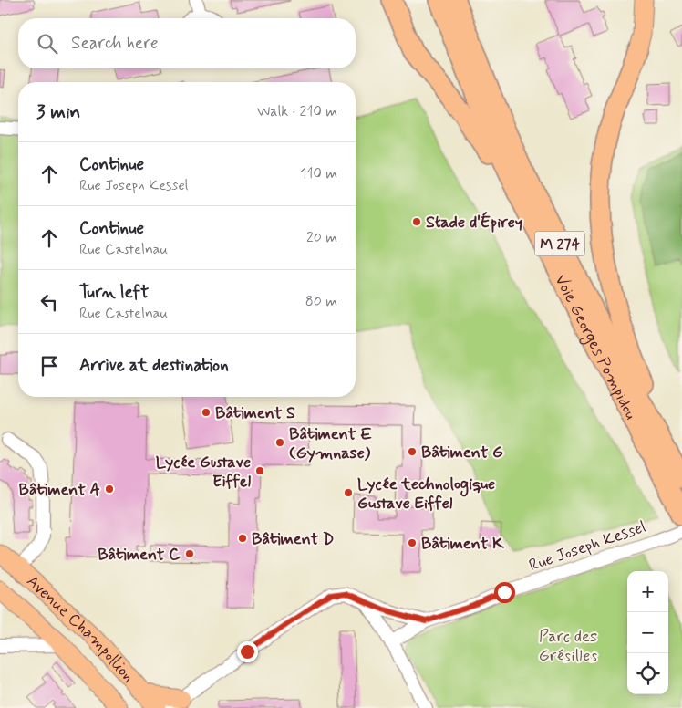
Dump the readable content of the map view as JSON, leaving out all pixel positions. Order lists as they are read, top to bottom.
{
  "streets": {
    "highway": ["M 274", "Voie Georges Pompidou"],
    "main road": ["Avenue Champollion"],
    "street": ["Rue Joseph Kessel"]
  },
  "parks": ["Parc des Grésilles"],
  "places": [
    "Stade d'Épirey",
    "Bâtiment S",
    "Bâtiment E (Gymnase)",
    "Bâtiment G",
    "Lycée Gustave Eiffel",
    "Bâtiment A",
    "Lycée technologique Gustave Eiffel",
    "Bâtiment D",
    "Bâtiment K",
    "Bâtiment C"
  ],
  "page": {
    "search": "Search here",
    "heading": ["3 min", "Walk · 210 m"],
    "list": [
      ["Continue", "Rue Joseph Kessel", "110 m"],
      ["Continue", "Rue Castelnau", "20 m"],
      ["Turn left", "Rue Castelnau", "80 m"],
      "Arrive at destination"
    ],
    "map_buttons": ["+", "−"]
  }
}
